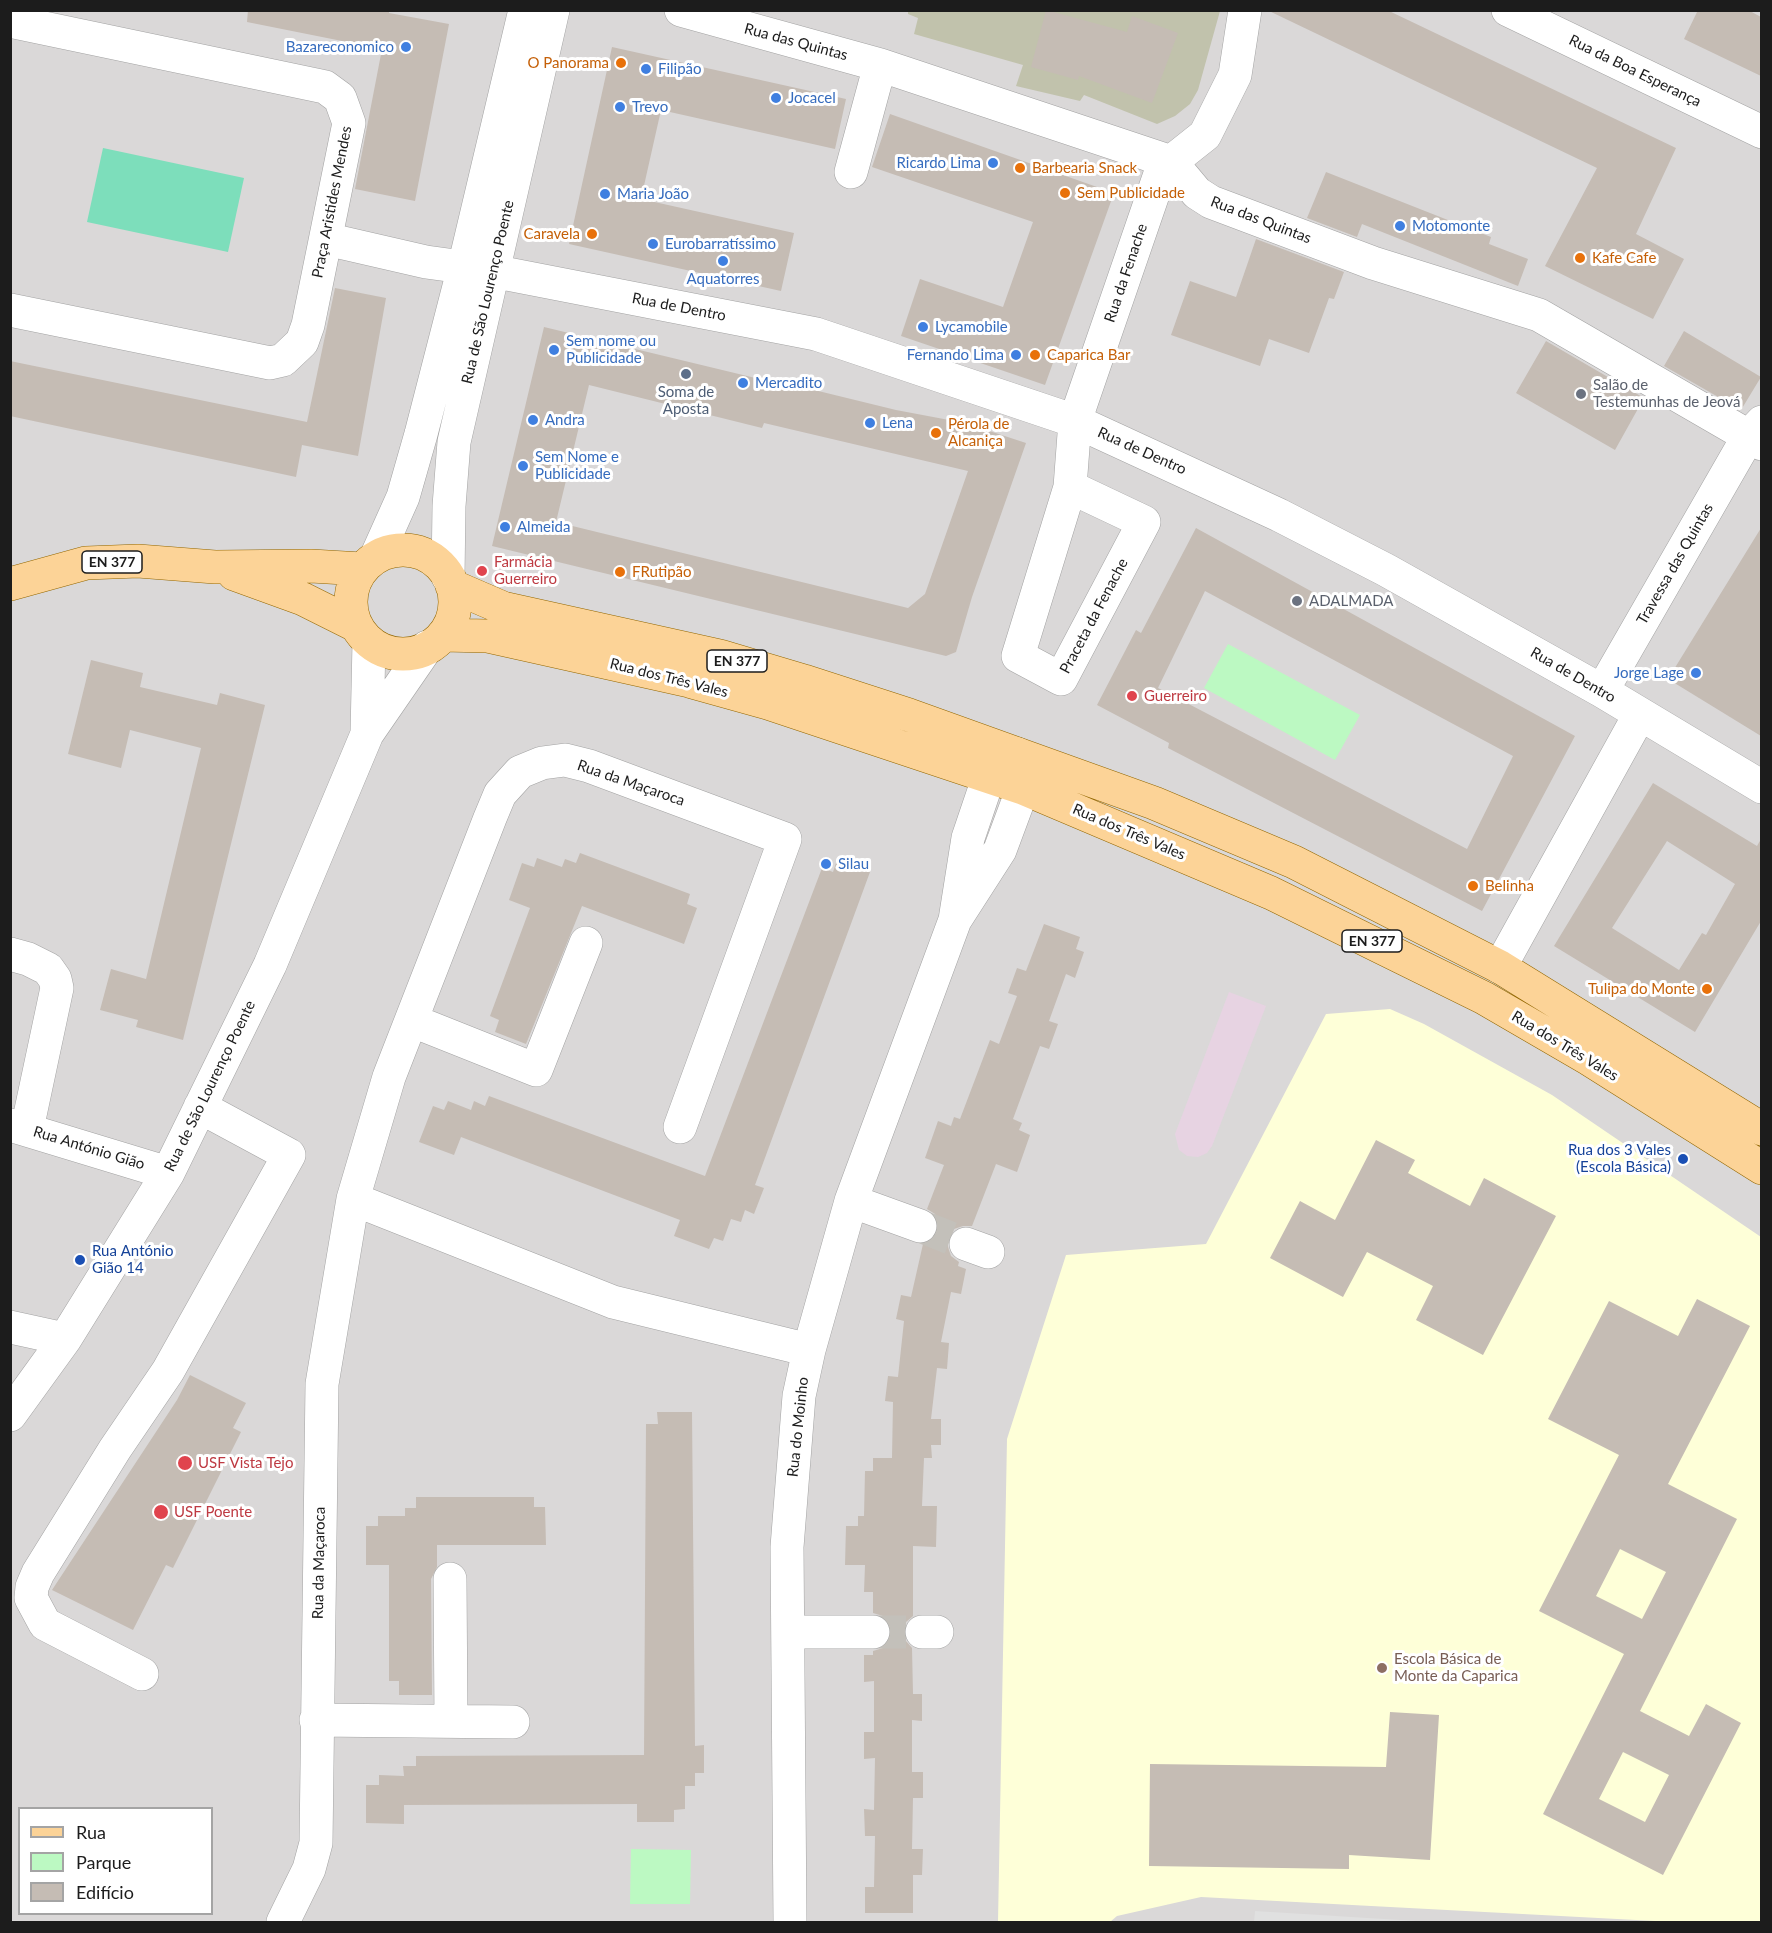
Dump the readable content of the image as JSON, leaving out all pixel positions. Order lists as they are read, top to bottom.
{
  "streets": {
    "main road": ["EN 377", "Rua dos Três Vales"],
    "street": [
      "Rua das Quintas",
      "Rua da Boa Esperança",
      "Praça Aristides Mendes",
      "Rua da Fenache",
      "Rua de São Lourenço Poente",
      "Rua de Dentro",
      "Travessa das Quintas",
      "Praceta da Fenache",
      "Rua da Maçaroca",
      "Rua António Gião",
      "Rua do Moinho"
    ]
  },
  "crossings": [
    ["Rua das Quintas", "Rua da Fenache"],
    ["Rua das Quintas", "Travessa das Quintas"],
    ["Praça Aristides Mendes", "Rua de Dentro"],
    ["Rua da Fenache", "Rua de Dentro"],
    ["Rua da Fenache", "Praceta da Fenache"],
    ["Rua de São Lourenço Poente", "Rua de Dentro"],
    ["Rua de São Lourenço Poente", "EN 377"],
    ["Rua de São Lourenço Poente", "Rua dos Três Vales"],
    ["Rua de São Lourenço Poente", "Rua António Gião"],
    ["Rua de Dentro", "Travessa das Quintas"],
    ["Rua de Dentro", "Praceta da Fenache"],
    ["EN 377", "Rua dos Três Vales"],
    ["Rua dos Três Vales", "Rua do Moinho"]
  ],
  "places": [
    "Bazareconomico",
    "O Panorama",
    "Filipão",
    "Jocacel",
    "Trevo",
    "Ricardo Lima",
    "Barbearia Snack",
    "Sem Publicidade",
    "Maria João",
    "Motomonte",
    "Caravela",
    "Eurobarratíssimo",
    "Kafe Cafe",
    "Aquatorres",
    "Lycamobile",
    "Sem nome ou Publicidade",
    "Fernando Lima",
    "Caparica Bar",
    "Soma de Aposta",
    "Mercadito",
    "Salão de Testemunhas de Jeová",
    "Andra",
    "Lena",
    "Pérola de Alcaniça",
    "Sem Nome e Publicidade",
    "Almeida",
    "Farmácia Guerreiro",
    "FRutipão",
    "ADALMADA",
    "Jorge Lage",
    "Guerreiro",
    "Silau",
    "Belinha",
    "Tulipa do Monte",
    "Rua dos 3 Vales (Escola Básica)",
    "Rua António Gião 14",
    "USF Vista Tejo",
    "USF Poente",
    "Escola Básica de Monte da Caparica"
  ],
  "legend": ["Rua", "Parque", "Edifício"]
}
